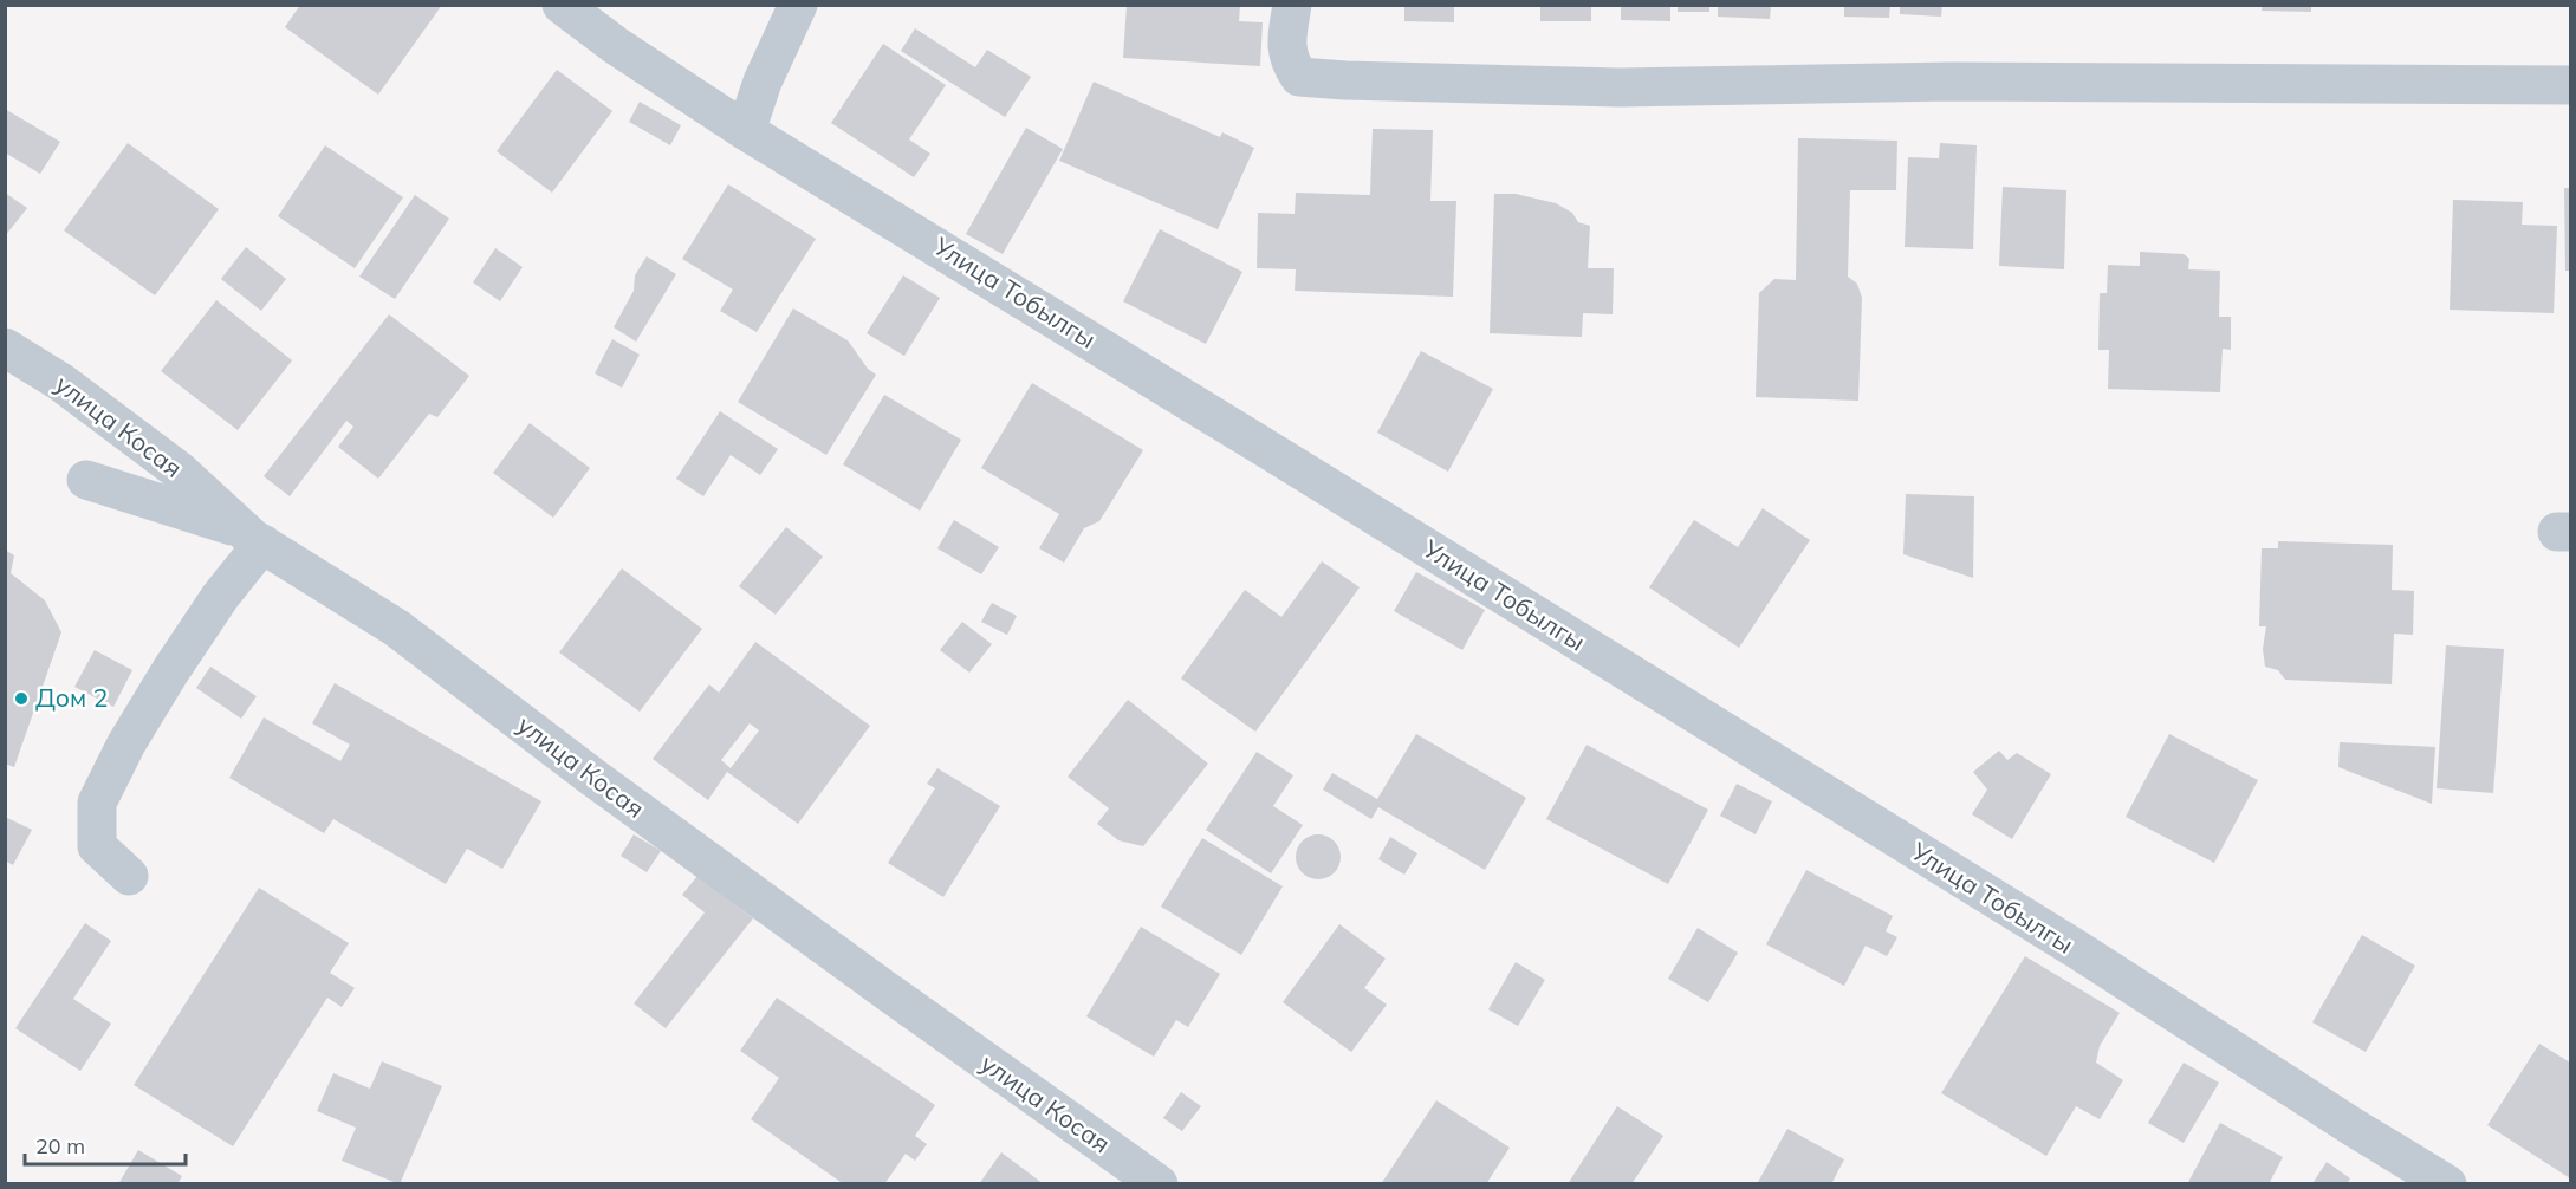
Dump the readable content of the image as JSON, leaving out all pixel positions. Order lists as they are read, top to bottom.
{
  "streets": {
    "street": ["Улица Тобылгы", "улица Косая"]
  },
  "places": ["Дом 2"],
  "scale_bar": "20 m"
}
